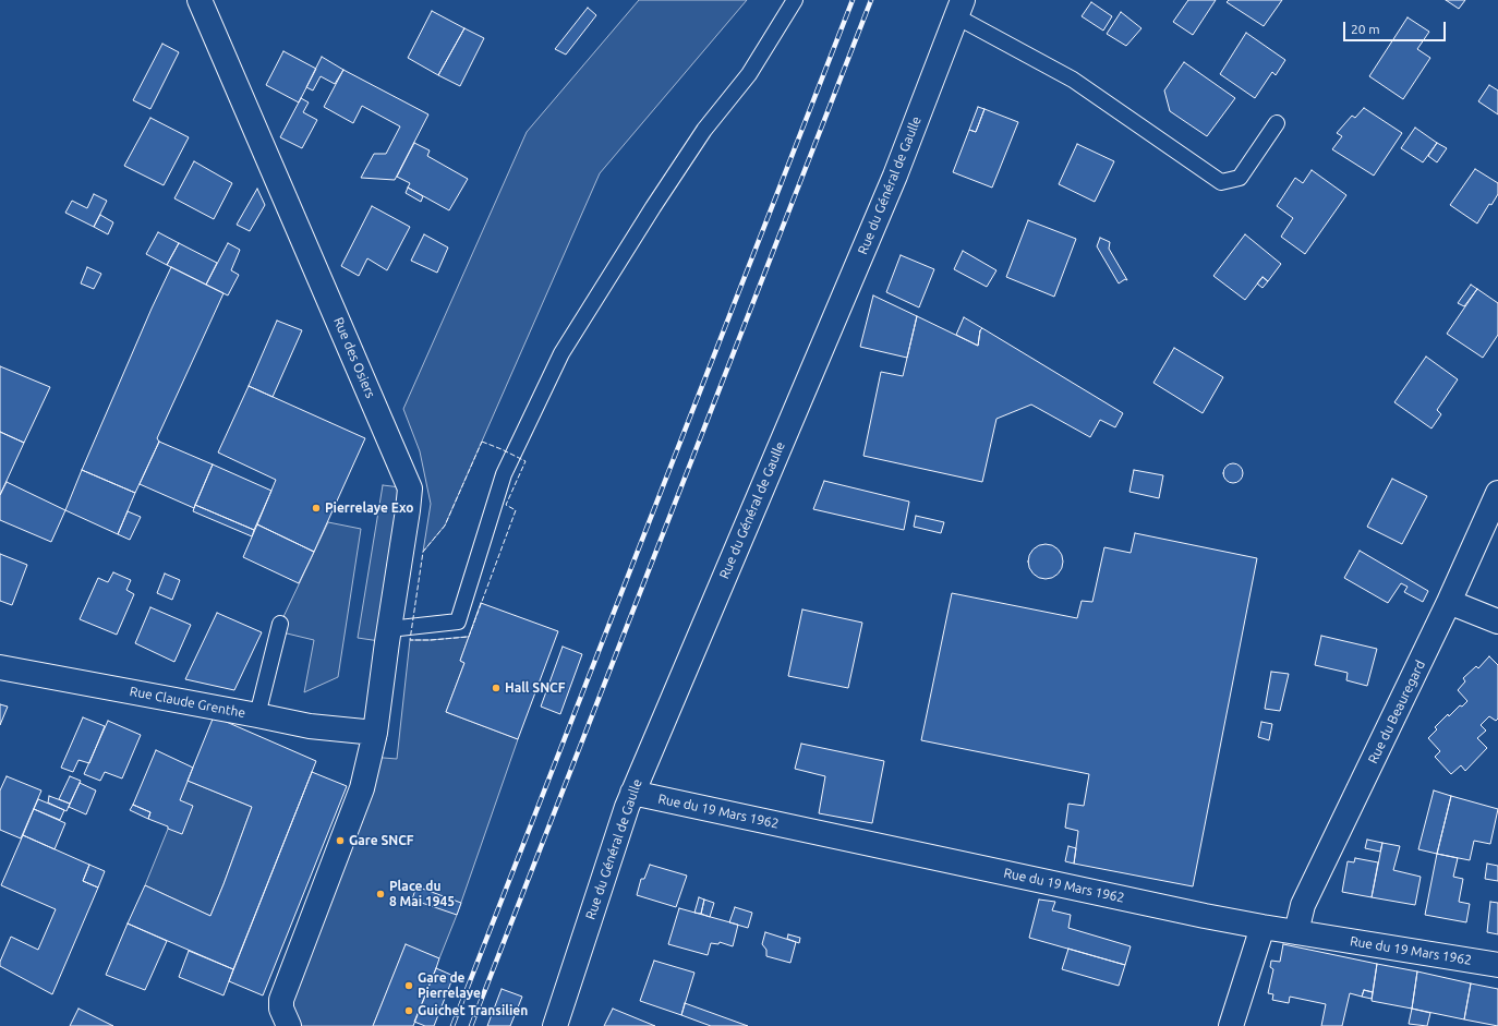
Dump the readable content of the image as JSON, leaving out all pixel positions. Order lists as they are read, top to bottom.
{
  "streets": {
    "street": [
      "Rue du Général de Gaulle",
      "Rue des Osiers",
      "Rue Claude Grenthe",
      "Rue du Beauregard",
      "Rue du 19 Mars 1962"
    ]
  },
  "crossings": [
    ["Rue du Général de Gaulle", "Rue du 19 Mars 1962"],
    ["Rue des Osiers", "Rue Claude Grenthe"],
    ["Rue du Beauregard", "Rue du 19 Mars 1962"]
  ],
  "places": [
    "Pierrelaye Exo",
    "Hall SNCF",
    "Gare SNCF",
    "Place du 8 Mai 1945",
    "Gare de Pierrelaye",
    "Guichet Transilien"
  ],
  "scale_bar": "20 m"
}
